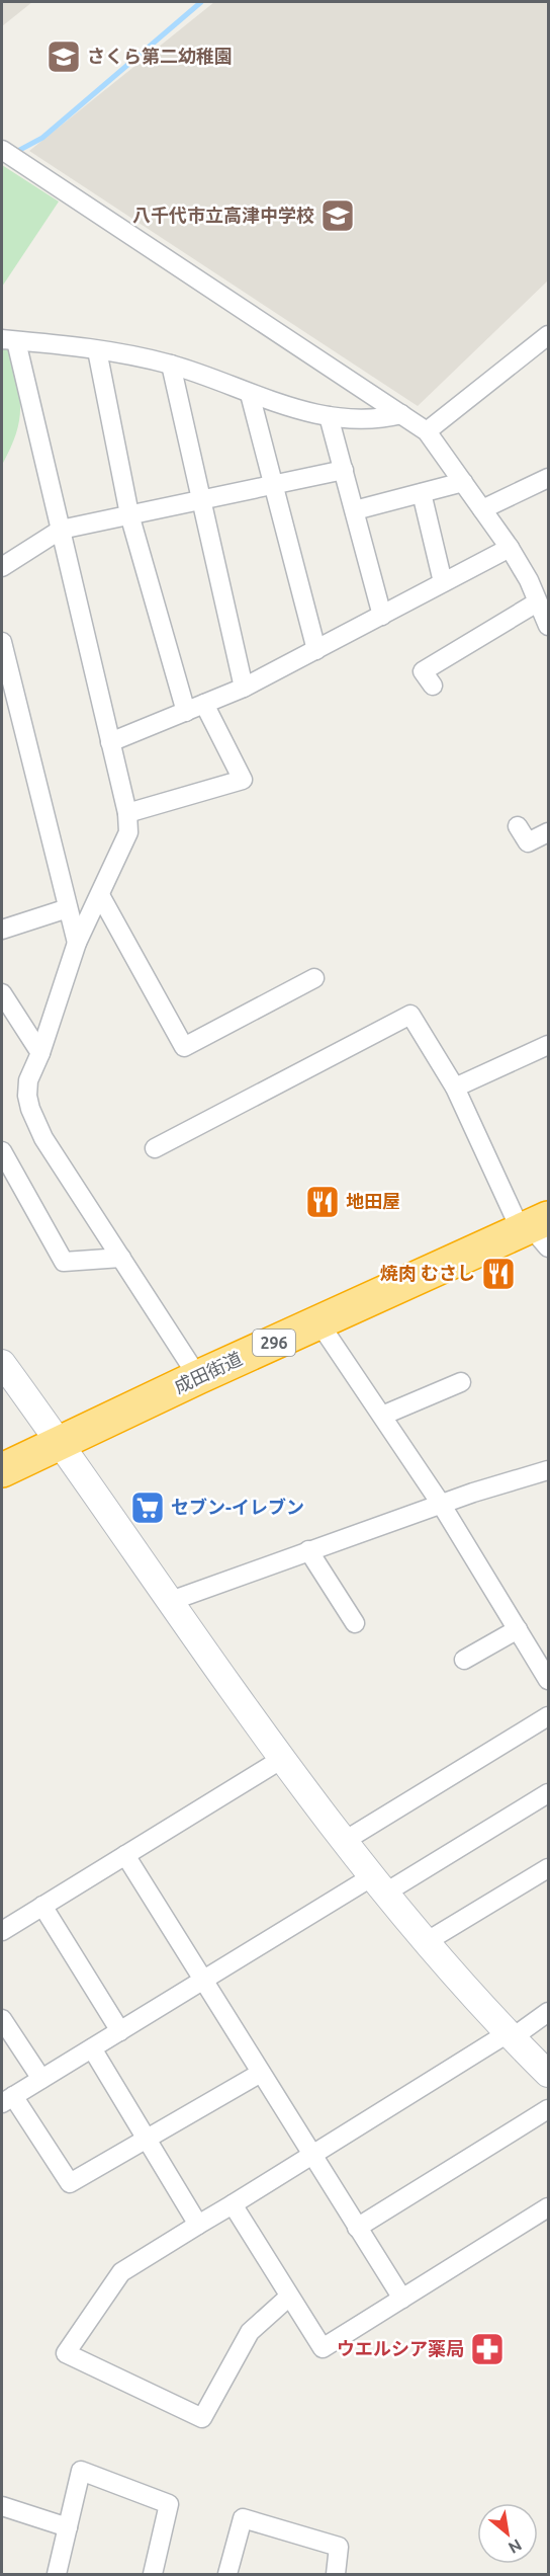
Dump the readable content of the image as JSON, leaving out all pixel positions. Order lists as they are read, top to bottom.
{
  "streets": {
    "highway": ["296", "成田街道"]
  },
  "places": {
    "school or university": ["さくら第二幼稚園", "八千代市立高津中学校"],
    "restaurant": ["地田屋", "焼肉 むさし"],
    "supermarket": ["セブン-イレブン"],
    "pharmacy": ["ウエルシア薬局"]
  },
  "north": "bottom right"
}
